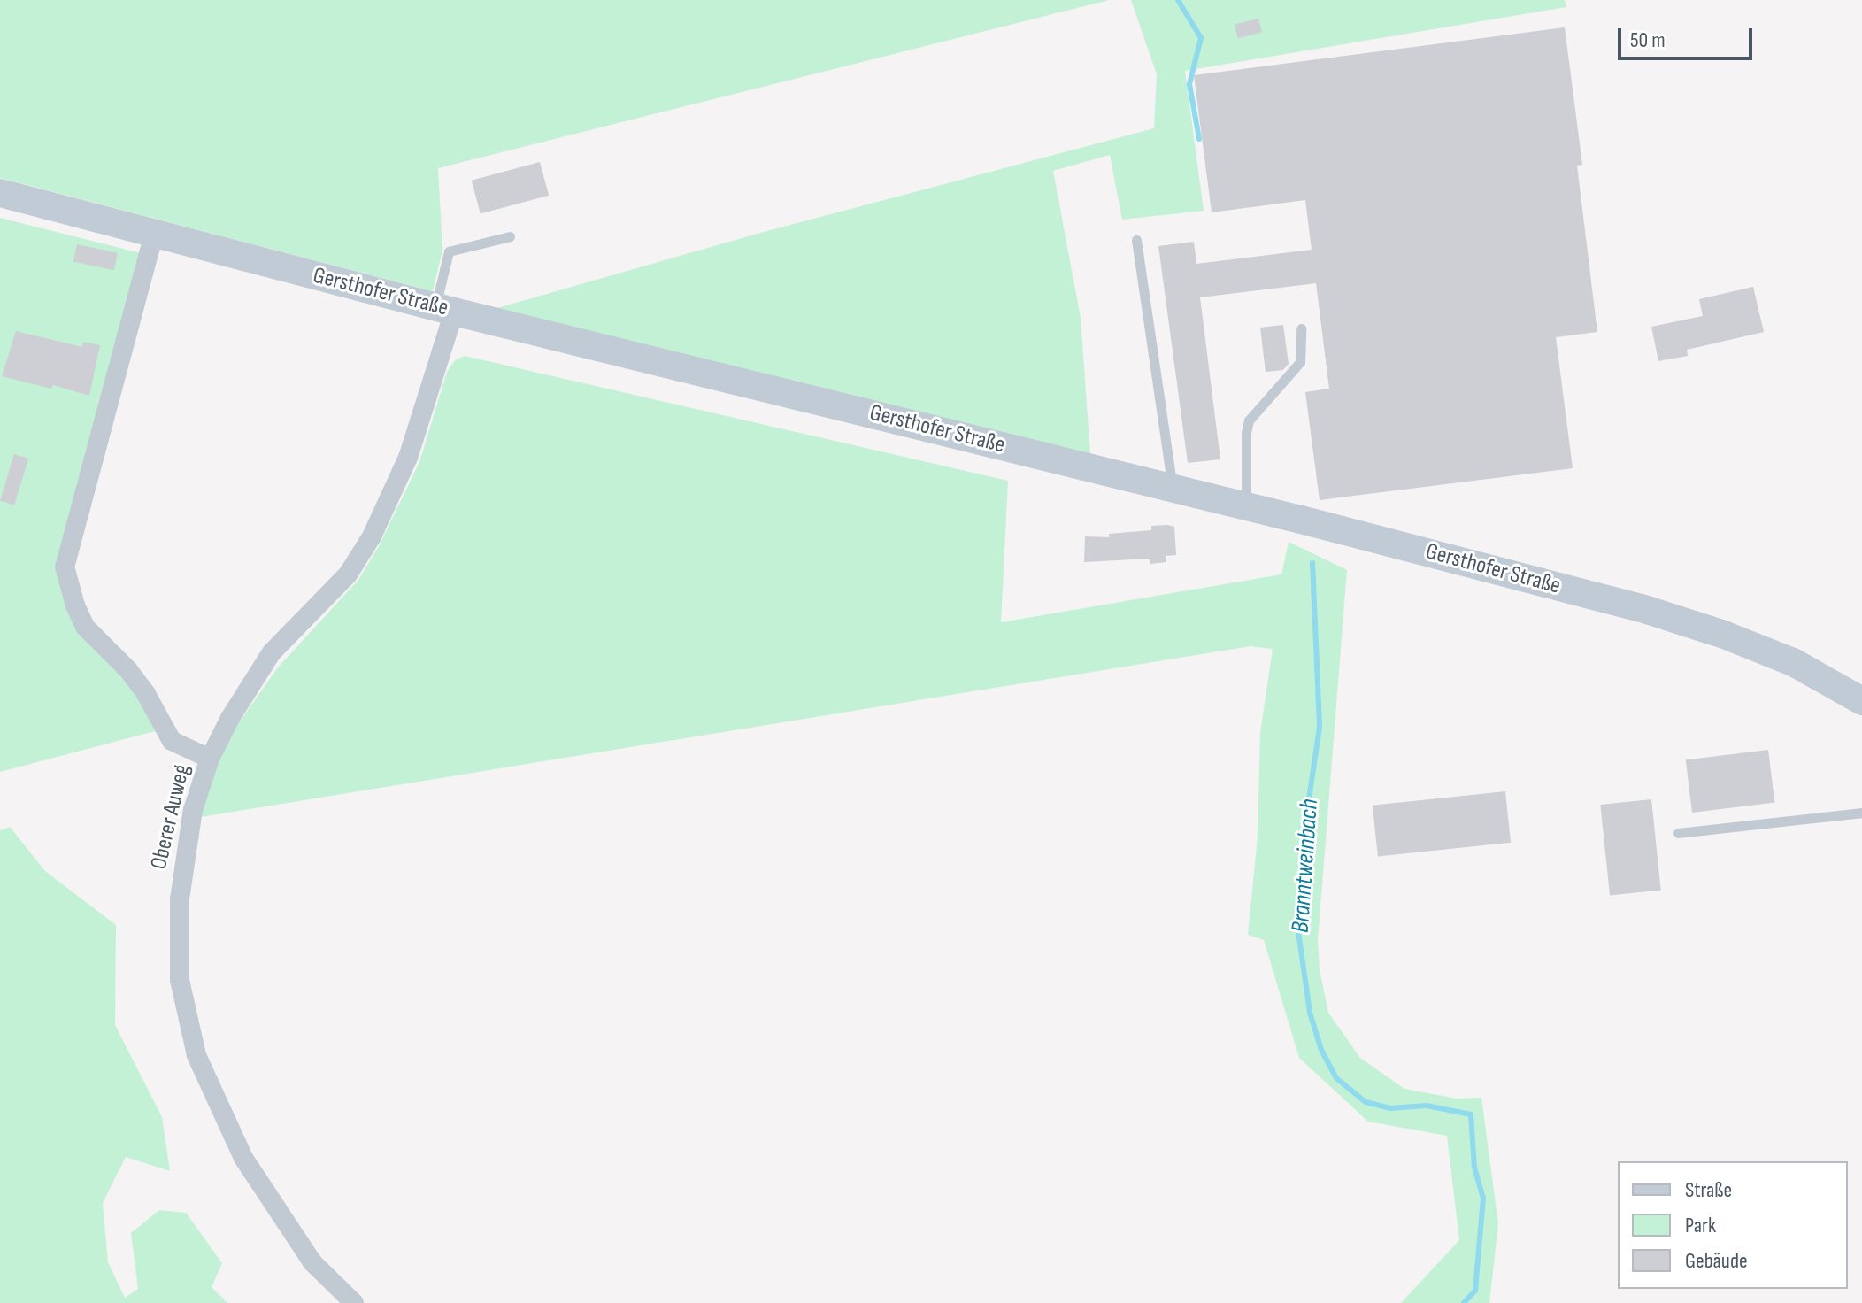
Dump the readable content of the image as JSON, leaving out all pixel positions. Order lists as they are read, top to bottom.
{
  "streets": {
    "main road": ["Gersthofer Straße"],
    "street": ["Oberer Auweg"]
  },
  "crossings": [
    ["Gersthofer Straße", "Oberer Auweg"]
  ],
  "water": ["Branntweinbach"],
  "legend": ["Straße", "Park", "Gebäude"],
  "scale_bar": "50 m"
}
